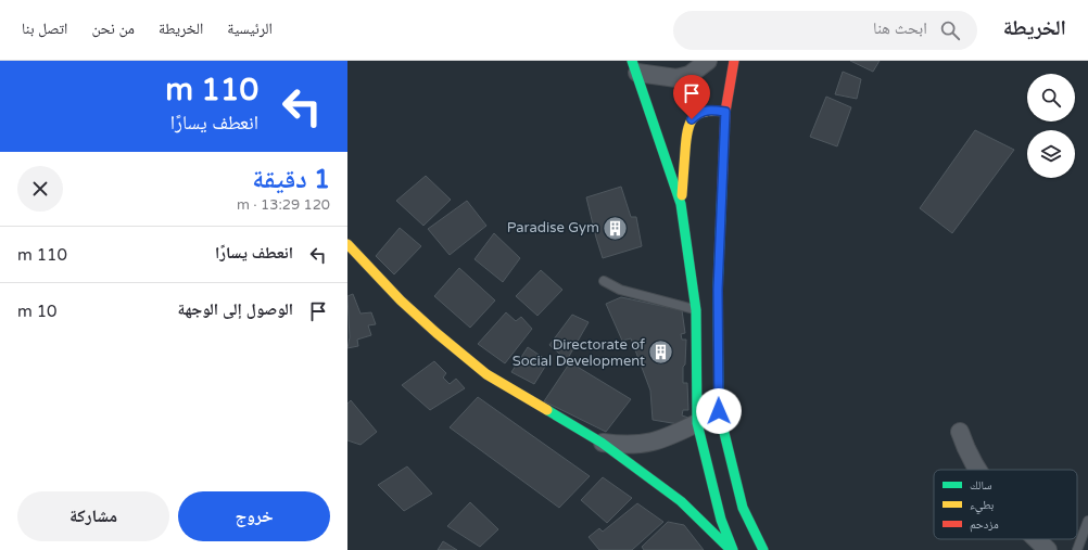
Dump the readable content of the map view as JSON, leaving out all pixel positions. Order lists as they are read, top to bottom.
{
  "places": {
    "building": ["Paradise Gym", "Directorate of Social Development"]
  },
  "legend": ["سالك", "بطيء", "مزدحم"],
  "page": {
    "header": "الخريطة",
    "search": "ابحث هنا",
    "nav": [
      "الرئيسية",
      "الخريطة",
      "من نحن",
      "اتصل بنا"
    ],
    "turn": ["110 m", "انعطف يسارًا"],
    "heading": ["1 دقيقة", "120 m · 13:29"],
    "list": [
      {
        "name": "انعطف يسارًا",
        "value": "110 m"
      },
      {
        "name": "الوصول إلى الوجهة",
        "value": "10 m"
      }
    ],
    "buttons": ["خروج", "مشاركة"]
  }
}
